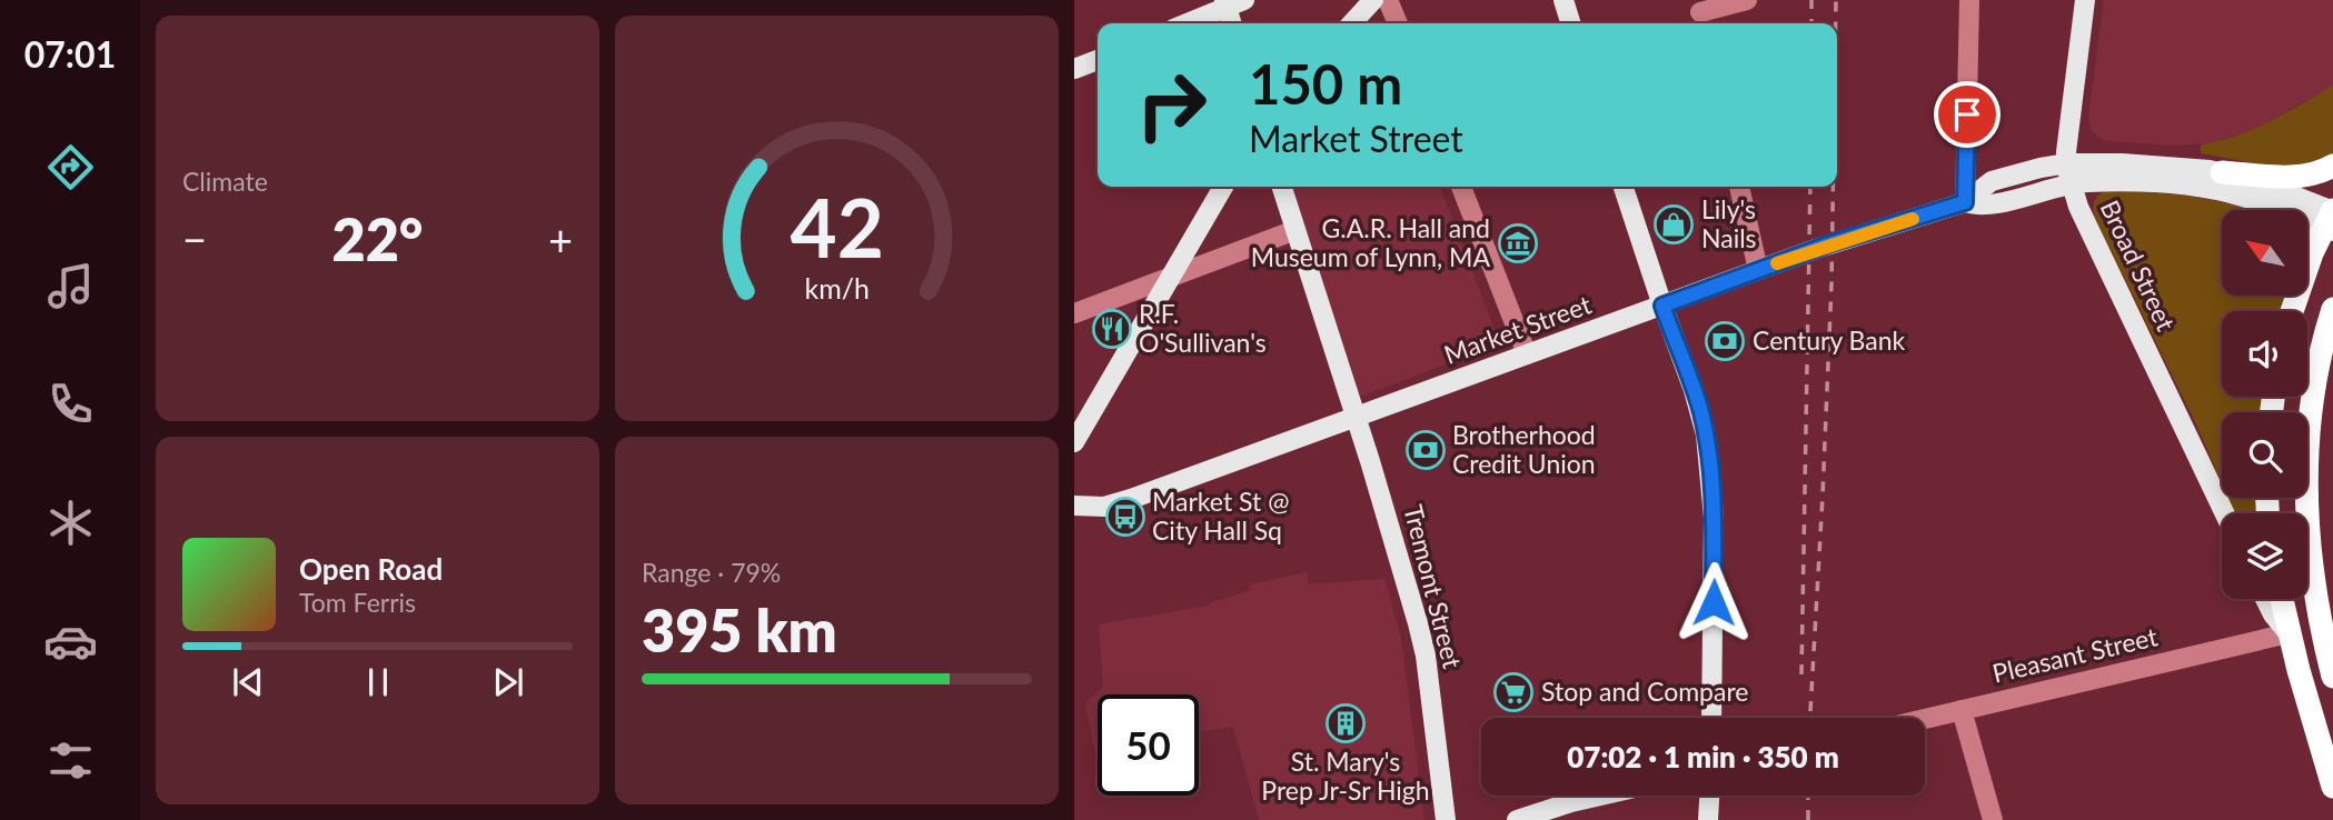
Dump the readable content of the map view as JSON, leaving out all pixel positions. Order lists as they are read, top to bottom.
{
  "streets": {
    "main road": ["Broad Street", "Market Street", "Tremont Street"],
    "street": ["Pleasant Street"]
  },
  "crossings": [
    ["Broad Street", "Market Street"],
    ["Market Street", "Tremont Street"]
  ],
  "places": {
    "shop": ["Lily's Nails"],
    "museum": ["G.A.R. Hall and Museum of Lynn, MA"],
    "restaurant": ["R.F. O'Sullivan's"],
    "bank": ["Century Bank", "Brotherhood Credit Union"],
    "bus stop": ["Market St @ City Hall Sq"],
    "supermarket": ["Stop and Compare"],
    "building": ["St. Mary's Prep Jr-Sr High"]
  },
  "north": "top left",
  "page": {
    "tabs": "07:01",
    "tile": [
      "Climate",
      ["Range · 79%", "395 km"]
    ],
    "turn": ["150 m", "Market Street"],
    "heat": ["−", "22°", "+"],
    "song": ["Open Road", "Tom Ferris"],
    "limit": "50",
    "trip": "07:02 · 1 min · 350 m",
    "gauge": ["42", "km/h"]
  }
}
